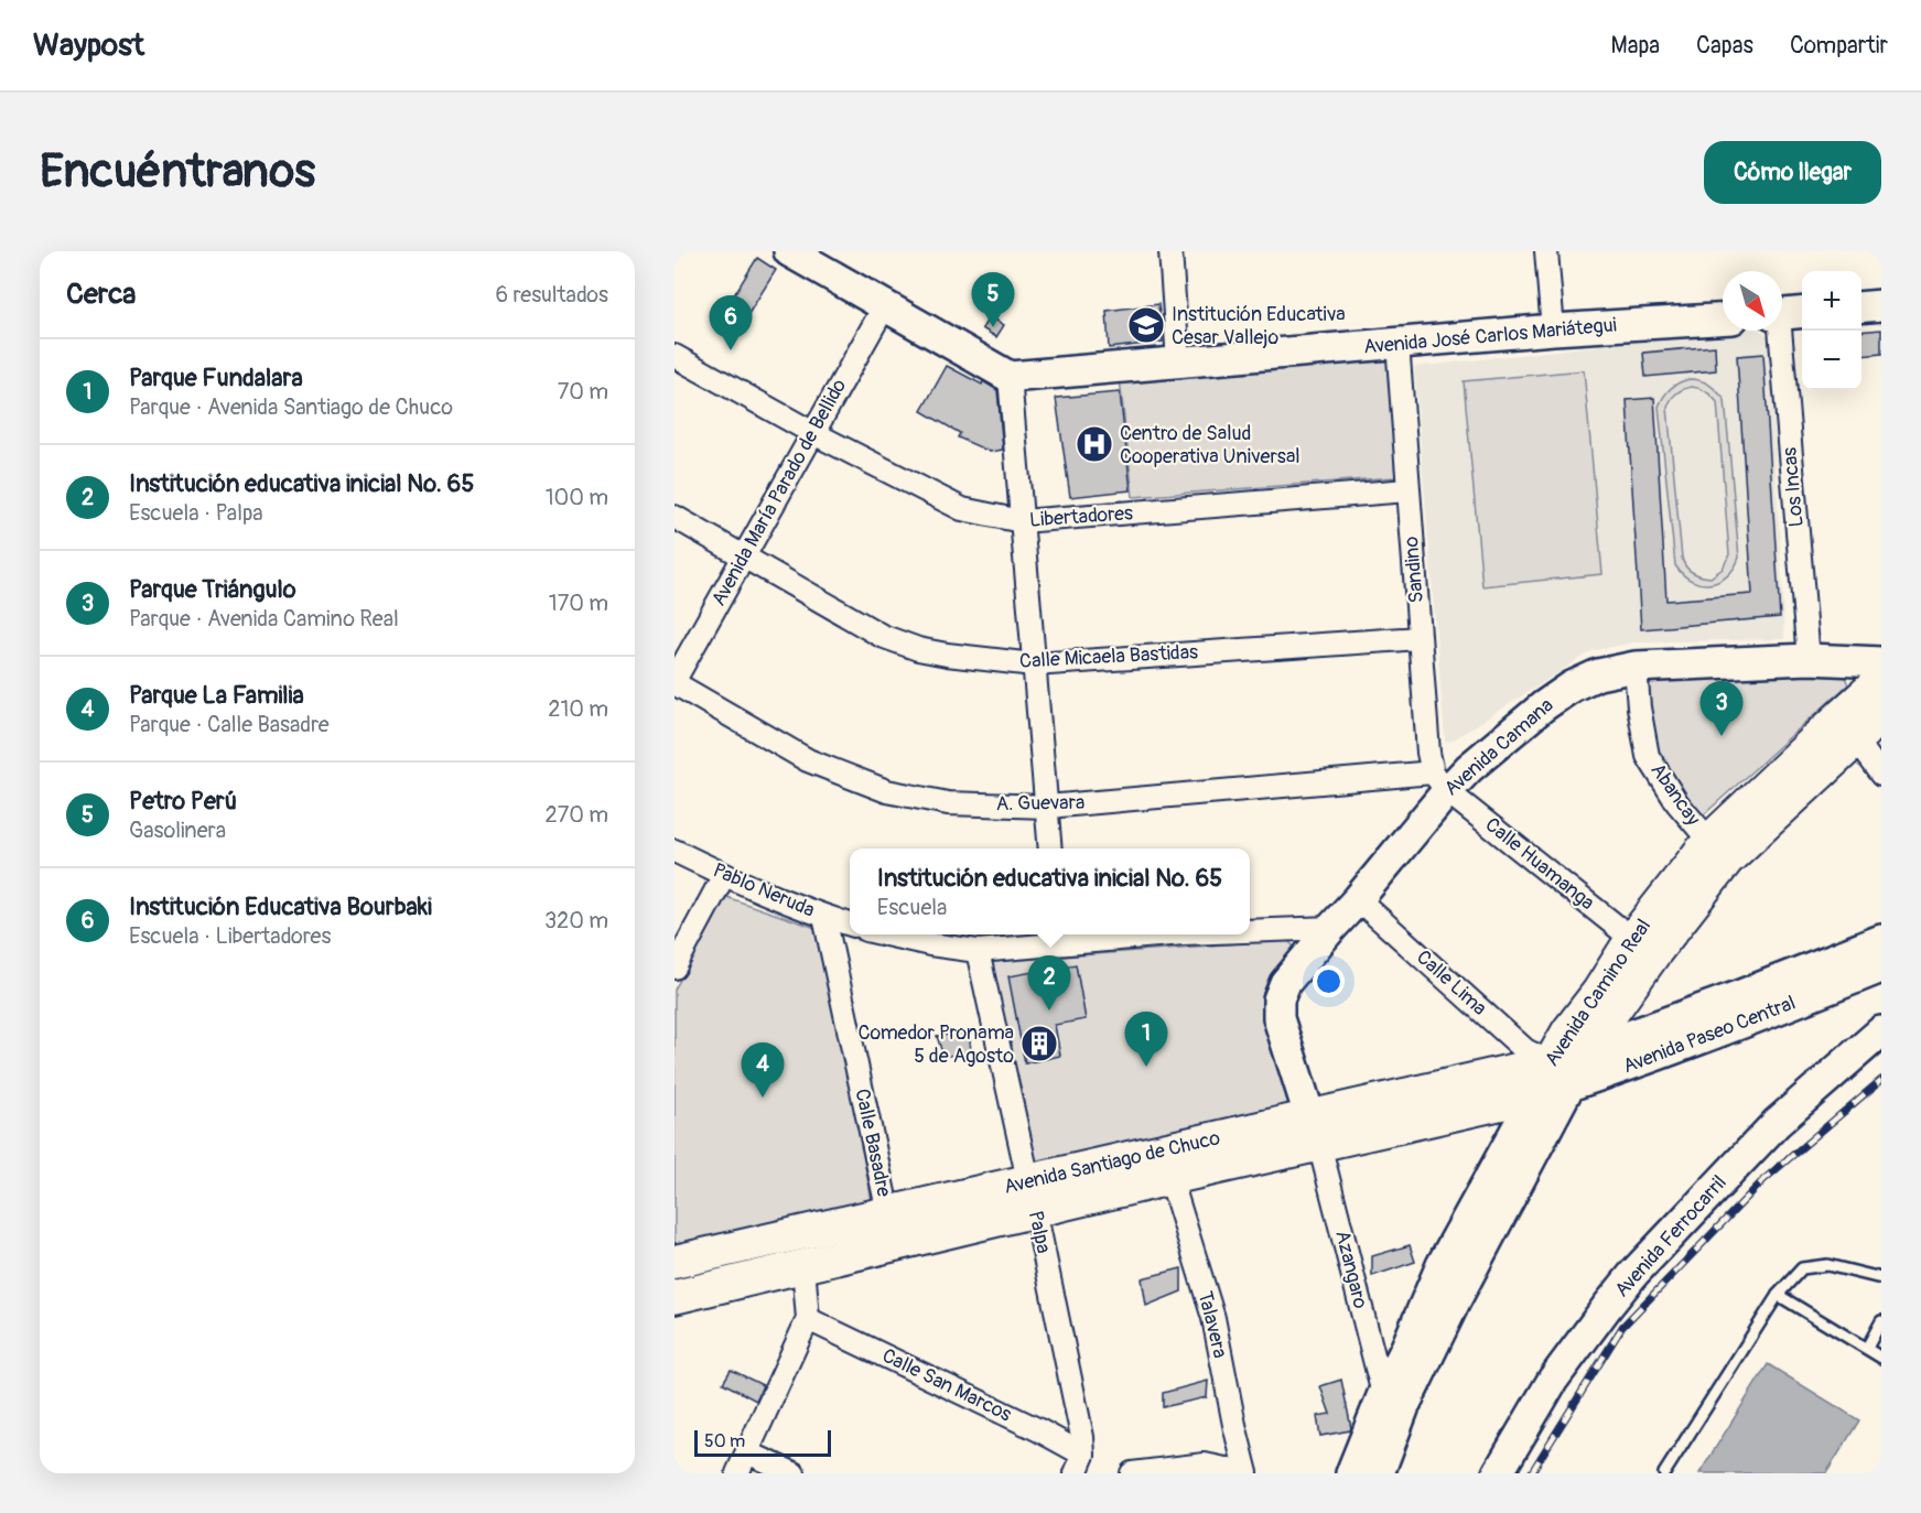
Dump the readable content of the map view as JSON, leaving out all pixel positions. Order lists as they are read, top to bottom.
{
  "streets": {
    "main road": ["Avenida Camino Real", "Avenida Paseo Central", "Avenida Santiago de Chuco"],
    "street": [
      "Avenida José Carlos Mariátegui",
      "Los Incas",
      "Avenida María Parado de Bellido",
      "Libertadores",
      "Sandino",
      "Calle Micaela Bastidas",
      "Avenida Camana",
      "Abancay",
      "A. Guevara",
      "Calle Huamanga",
      "Pablo Neruda",
      "Calle Lima",
      "Calle Basadre",
      "Palpa",
      "Avenida Ferrocarril",
      "Azangaro",
      "Talavera",
      "Calle San Marcos"
    ]
  },
  "crossings": [
    ["Avenida José Carlos Mariátegui", "Sandino"],
    ["Los Incas", "Avenida Camana"],
    ["Avenida María Parado de Bellido", "Libertadores"],
    ["Avenida María Parado de Bellido", "Calle Micaela Bastidas"],
    ["Avenida María Parado de Bellido", "A. Guevara"],
    ["Libertadores", "Sandino"],
    ["Sandino", "Calle Micaela Bastidas"],
    ["Sandino", "Avenida Camana"],
    ["Sandino", "A. Guevara"],
    ["Sandino", "Calle Huamanga"],
    ["Avenida Camana", "Abancay"],
    ["Avenida Camana", "A. Guevara"],
    ["Avenida Camana", "Calle Huamanga"],
    ["Avenida Camana", "Calle Lima"],
    ["Avenida Camana", "Avenida Santiago de Chuco"],
    ["Avenida Camana", "Azangaro"],
    ["Abancay", "Avenida Camino Real"],
    ["A. Guevara", "Calle Huamanga"],
    ["Calle Huamanga", "Avenida Camino Real"],
    ["Pablo Neruda", "Calle Basadre"],
    ["Calle Lima", "Avenida Camino Real"],
    ["Calle Lima", "Avenida Paseo Central"],
    ["Calle Lima", "Avenida Santiago de Chuco"],
    ["Avenida Camino Real", "Avenida Paseo Central"],
    ["Avenida Camino Real", "Avenida Santiago de Chuco"],
    ["Avenida Camino Real", "Azangaro"],
    ["Avenida Paseo Central", "Avenida Santiago de Chuco"],
    ["Calle Basadre", "Avenida Santiago de Chuco"],
    ["Avenida Santiago de Chuco", "Palpa"],
    ["Avenida Santiago de Chuco", "Azangaro"],
    ["Avenida Santiago de Chuco", "Talavera"],
    ["Palpa", "Calle San Marcos"]
  ],
  "places": {
    "school or university": ["Institución Educativa Cesar Vallejo"],
    "hospital": ["Centro de Salud Cooperativa Universal"],
    "building": ["Comedor Pronama 5 de Agosto"]
  },
  "scale_bar": "50 m",
  "north": "bottom right",
  "page": {
    "header": "Waypost",
    "nav": ["Mapa", "Capas", "Compartir"],
    "buttons": "Cómo llegar",
    "title": "Encuéntranos",
    "heading": ["Cerca", "6 resultados"],
    "map_buttons": ["+", "−"],
    "pins": [
      "5",
      "6",
      "3",
      "2",
      "1",
      "4"
    ],
    "list": [
      {
        "mark": "1",
        "name": "Parque Fundalara",
        "note": "Parque · Avenida Santiago de Chuco",
        "value": "70 m"
      },
      {
        "mark": "2",
        "name": "Institución educativa inicial No. 65",
        "note": "Escuela · Palpa",
        "value": "100 m"
      },
      {
        "mark": "3",
        "name": "Parque Triángulo",
        "note": "Parque · Avenida Camino Real",
        "value": "170 m"
      },
      {
        "mark": "4",
        "name": "Parque La Familia",
        "note": "Parque · Calle Basadre",
        "value": "210 m"
      },
      {
        "mark": "5",
        "name": "Petro Perú",
        "note": "Gasolinera",
        "value": "270 m"
      },
      {
        "mark": "6",
        "name": "Institución Educativa Bourbaki",
        "note": "Escuela · Libertadores",
        "value": "320 m"
      }
    ],
    "popup": ["Institución educativa inicial No. 65", "Escuela"],
    "scale": "50 m"
  }
}
